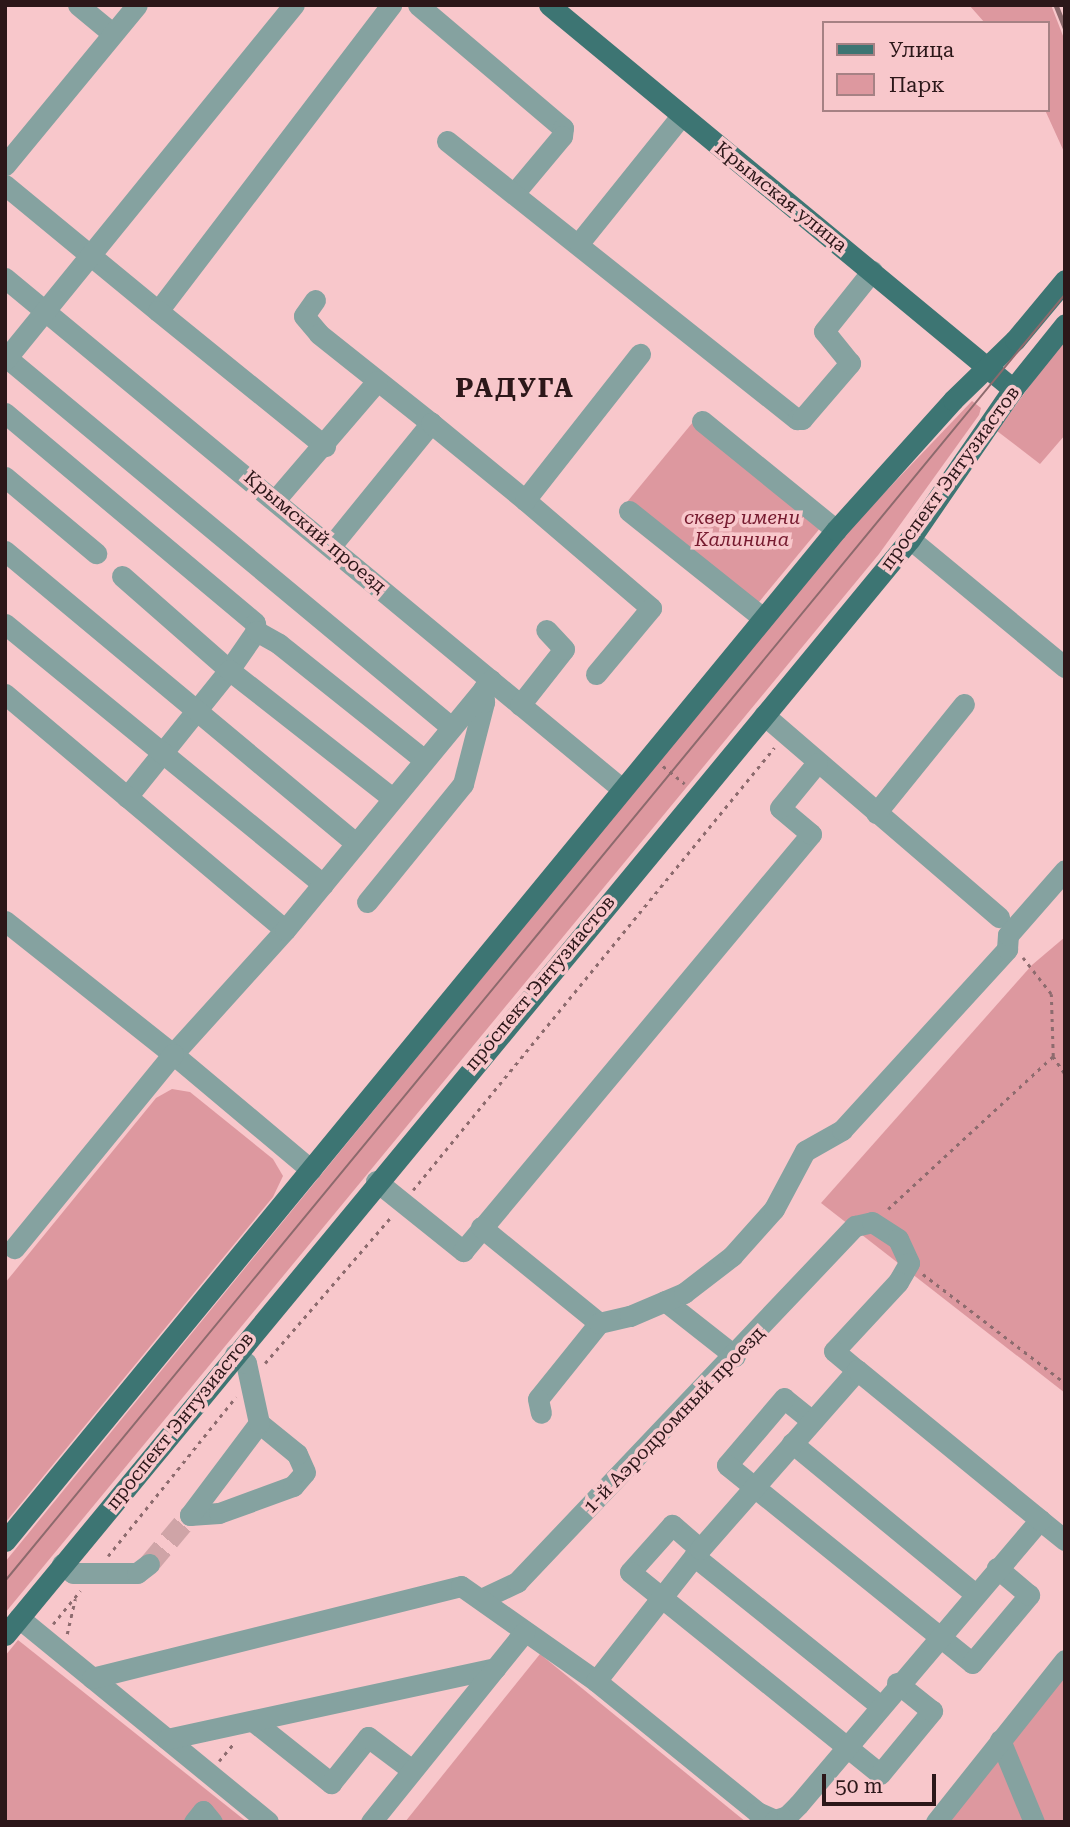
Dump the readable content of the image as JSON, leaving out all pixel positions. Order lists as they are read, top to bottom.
{
  "streets": {
    "main road": ["Крымская улица", "проспект Энтузиастов"],
    "street": ["Крымский проезд", "1-й Аэродромный проезд"]
  },
  "crossings": [
    ["Крымская улица", "проспект Энтузиастов"],
    ["проспект Энтузиастов", "Крымский проезд"]
  ],
  "districts": ["РАДУГА"],
  "parks": ["сквер имени Калинина"],
  "legend": ["Улица", "Парк"],
  "scale_bar": "50 m"
}
